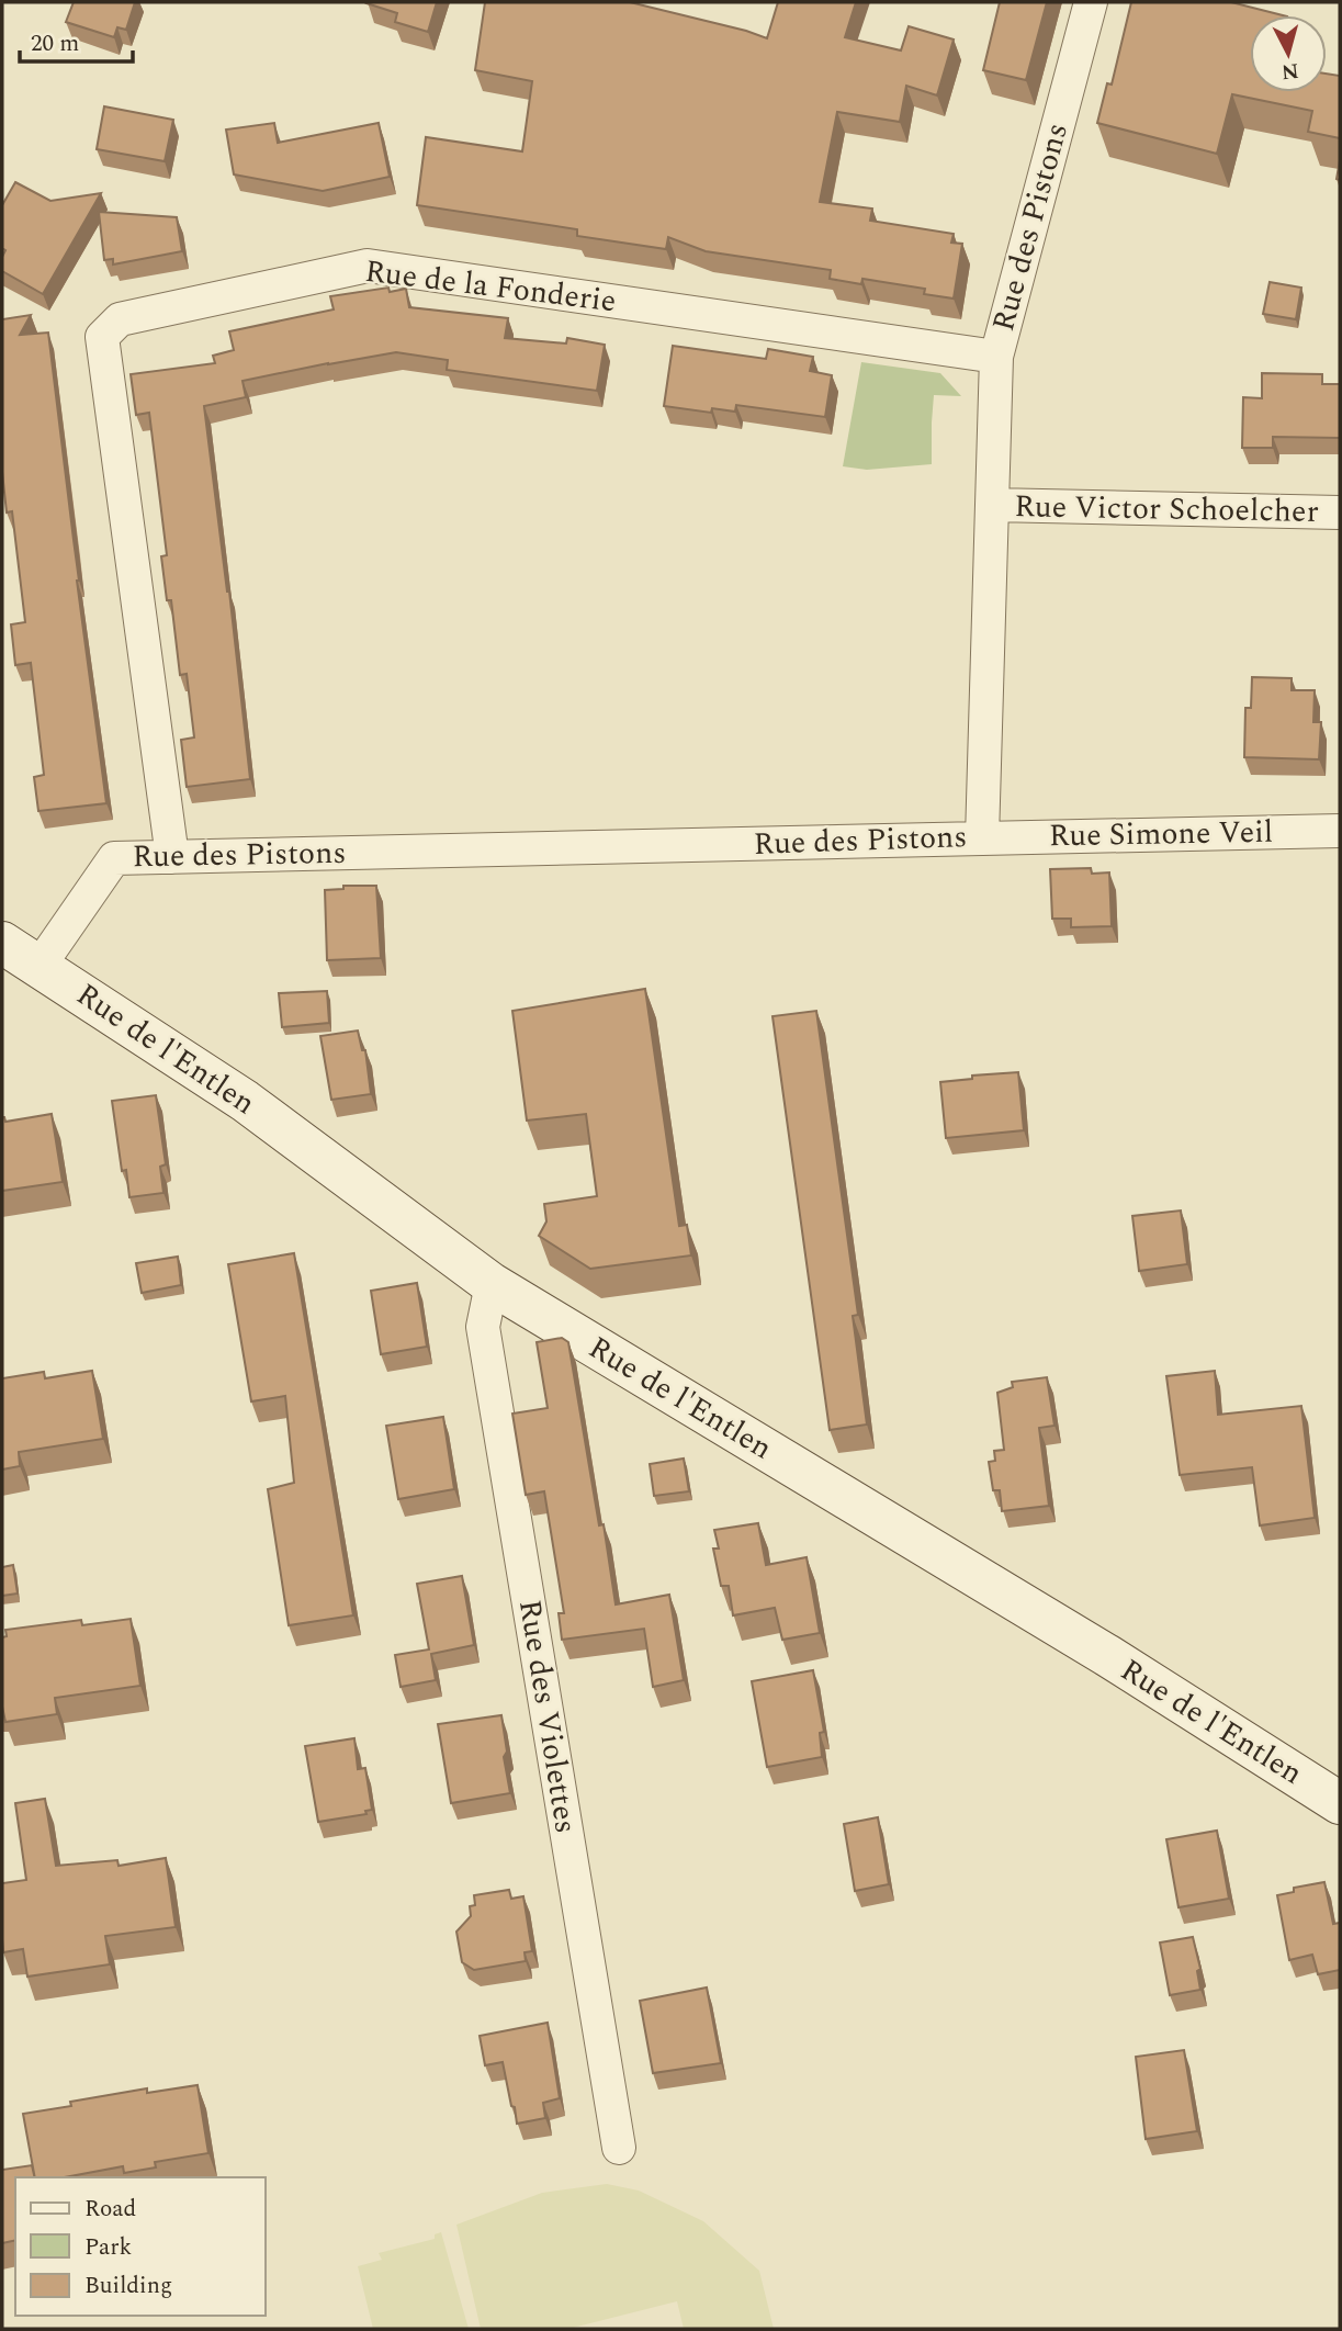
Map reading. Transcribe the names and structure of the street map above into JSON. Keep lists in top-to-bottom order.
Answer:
{
  "streets": {
    "street": [
      "Rue des Pistons",
      "Rue de la Fonderie",
      "Rue Victor Schoelcher",
      "Rue Simone Veil",
      "Rue de l'Entlen",
      "Rue des Violettes"
    ]
  },
  "crossings": [
    ["Rue des Pistons", "Rue de la Fonderie"],
    ["Rue des Pistons", "Rue Victor Schoelcher"],
    ["Rue des Pistons", "Rue Simone Veil"],
    ["Rue des Pistons", "Rue de l'Entlen"],
    ["Rue de l'Entlen", "Rue des Violettes"]
  ],
  "legend": ["Road", "Park", "Building"],
  "scale_bar": "20 m",
  "north": "bottom"
}
